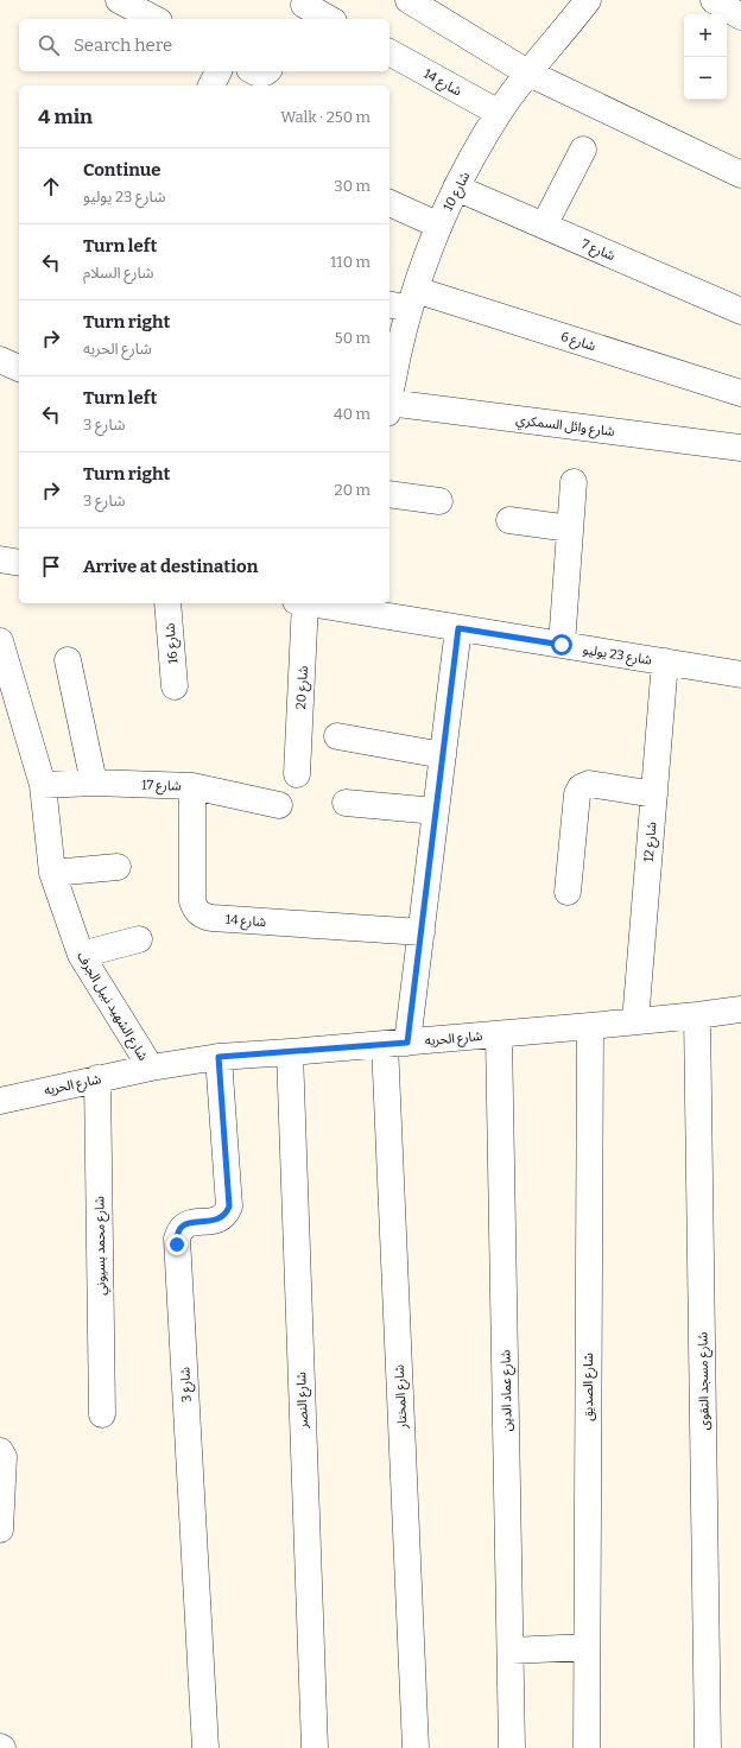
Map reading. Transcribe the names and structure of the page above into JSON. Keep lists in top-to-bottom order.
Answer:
{
  "streets": {
    "street": [
      "شارع 14",
      "شارع 10",
      "شارع 7",
      "شارع 6",
      "شارع وائل السمكري",
      "شارع 16",
      "شارع 23 يوليو",
      "شارع 20",
      "شارع 17",
      "شارع 12",
      "شارع الشهيد نبيل الجرف",
      "شارع الحريه",
      "شارع محمد بسيوني",
      "شارع مسجد التقوى",
      "شارع 3",
      "شارع الصديق",
      "شارع عماد الدين",
      "شارع المختار",
      "شارع النصر"
    ]
  },
  "crossings": [
    ["شارع 14", "شارع 10"],
    ["شارع 14", "شارع 17"],
    ["شارع 14", "شارع المختار"],
    ["شارع 10", "شارع 7"],
    ["شارع 10", "شارع 6"],
    ["شارع 23 يوليو", "شارع 12"],
    ["شارع 23 يوليو", "شارع المختار"],
    ["شارع 17", "شارع الشهيد نبيل الجرف"],
    ["شارع 12", "شارع الحريه"],
    ["شارع الشهيد نبيل الجرف", "شارع الحريه"],
    ["شارع الحريه", "شارع محمد بسيوني"],
    ["شارع الحريه", "شارع مسجد التقوى"],
    ["شارع الحريه", "شارع 3"],
    ["شارع الحريه", "شارع الصديق"],
    ["شارع الحريه", "شارع عماد الدين"],
    ["شارع الحريه", "شارع المختار"],
    ["شارع الحريه", "شارع النصر"]
  ],
  "page": {
    "map_buttons": ["+", "−"],
    "search": "Search here",
    "heading": ["4 min", "Walk · 250 m"],
    "list": [
      ["Continue", "شارع 23 يوليو", "30 m"],
      ["Turn left", "شارع السلام", "110 m"],
      ["Turn right", "شارع الحريه", "50 m"],
      ["Turn left", "شارع 3", "40 m"],
      ["Turn right", "شارع 3", "20 m"],
      "Arrive at destination"
    ]
  }
}
